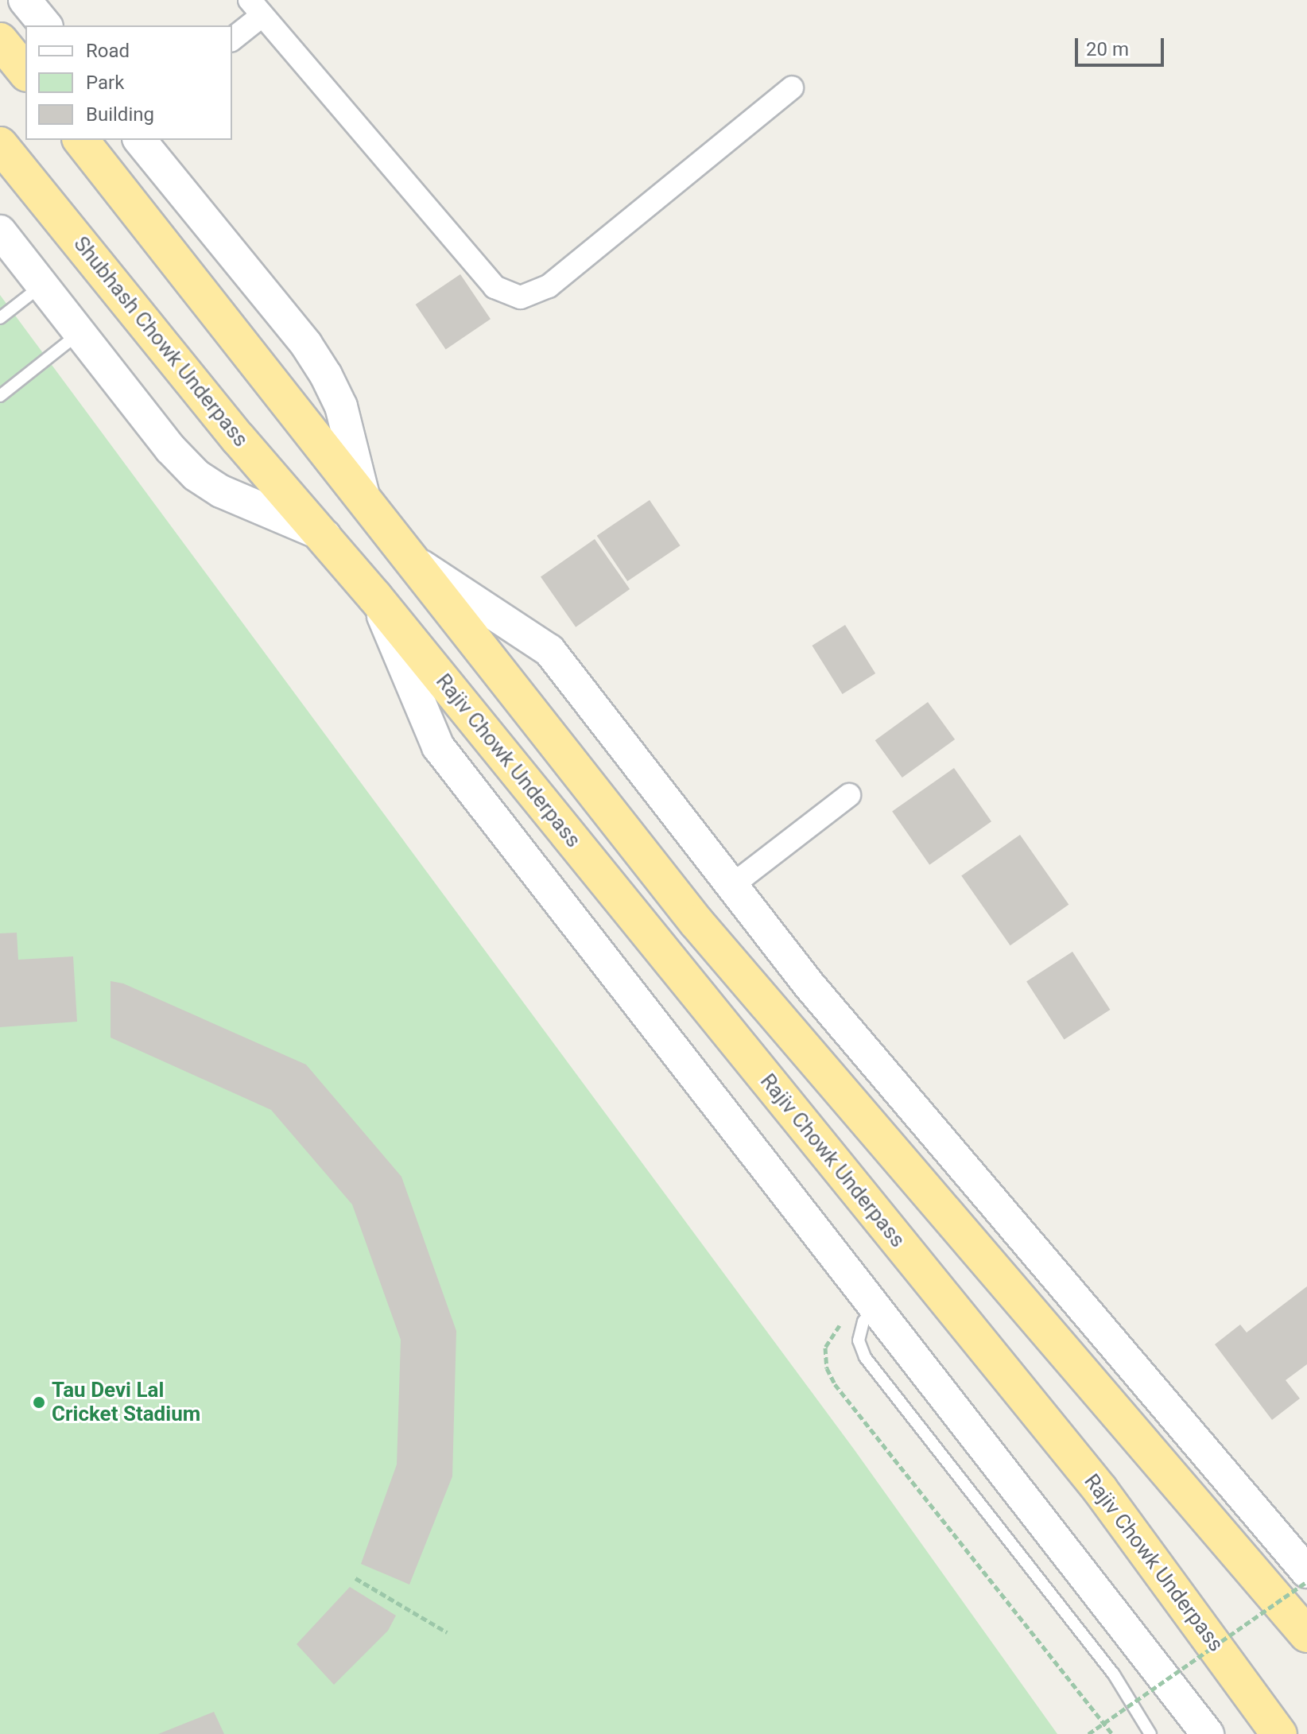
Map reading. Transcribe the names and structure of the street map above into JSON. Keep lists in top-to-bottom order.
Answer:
{
  "streets": {
    "highway": ["Shubhash Chowk Underpass", "Rajiv Chowk Underpass"]
  },
  "crossings": [
    ["Shubhash Chowk Underpass", "Rajiv Chowk Underpass"]
  ],
  "places": ["Tau Devi Lal Cricket Stadium"],
  "legend": ["Road", "Park", "Building"],
  "scale_bar": "20 m"
}
